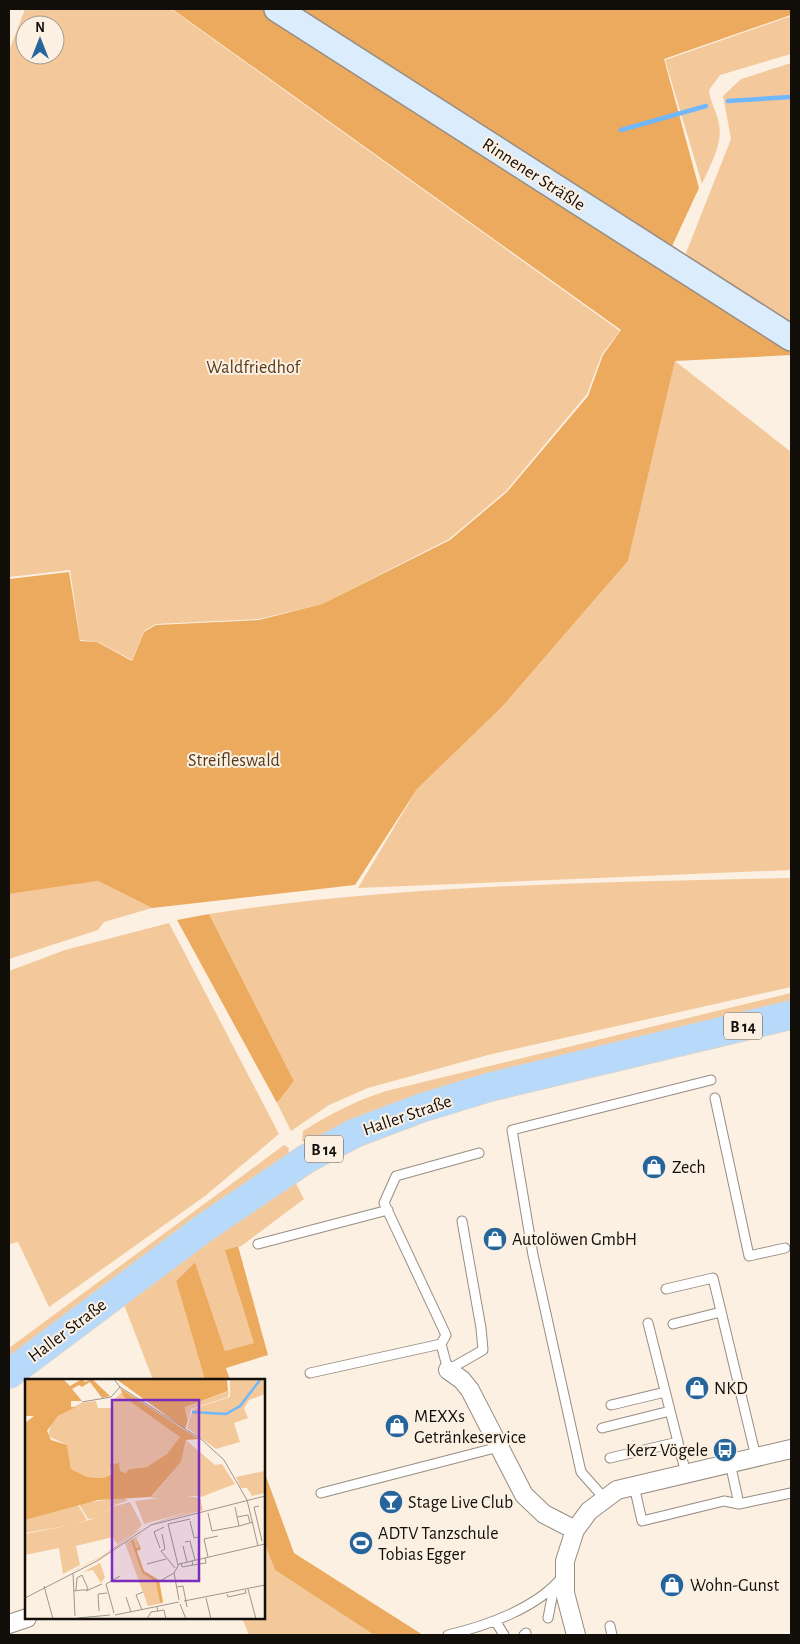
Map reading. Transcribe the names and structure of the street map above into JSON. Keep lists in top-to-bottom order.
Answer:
{
  "streets": {
    "main road": ["B 14", "Haller Straße"],
    "street": ["Rinnener Sträßle"]
  },
  "parks": ["Waldfriedhof", "Streifleswald"],
  "places": {
    "shop": [
      "Zech",
      "Autolöwen GmbH",
      "NKD",
      "MEXXs Getränkeservice",
      "Wohn-Gunst"
    ],
    "bus stop": ["Kerz Vögele"],
    "bar": ["Stage Live Club"],
    "sports": ["ADTV Tanzschule Tobias Egger"]
  },
  "north": "top"
}
